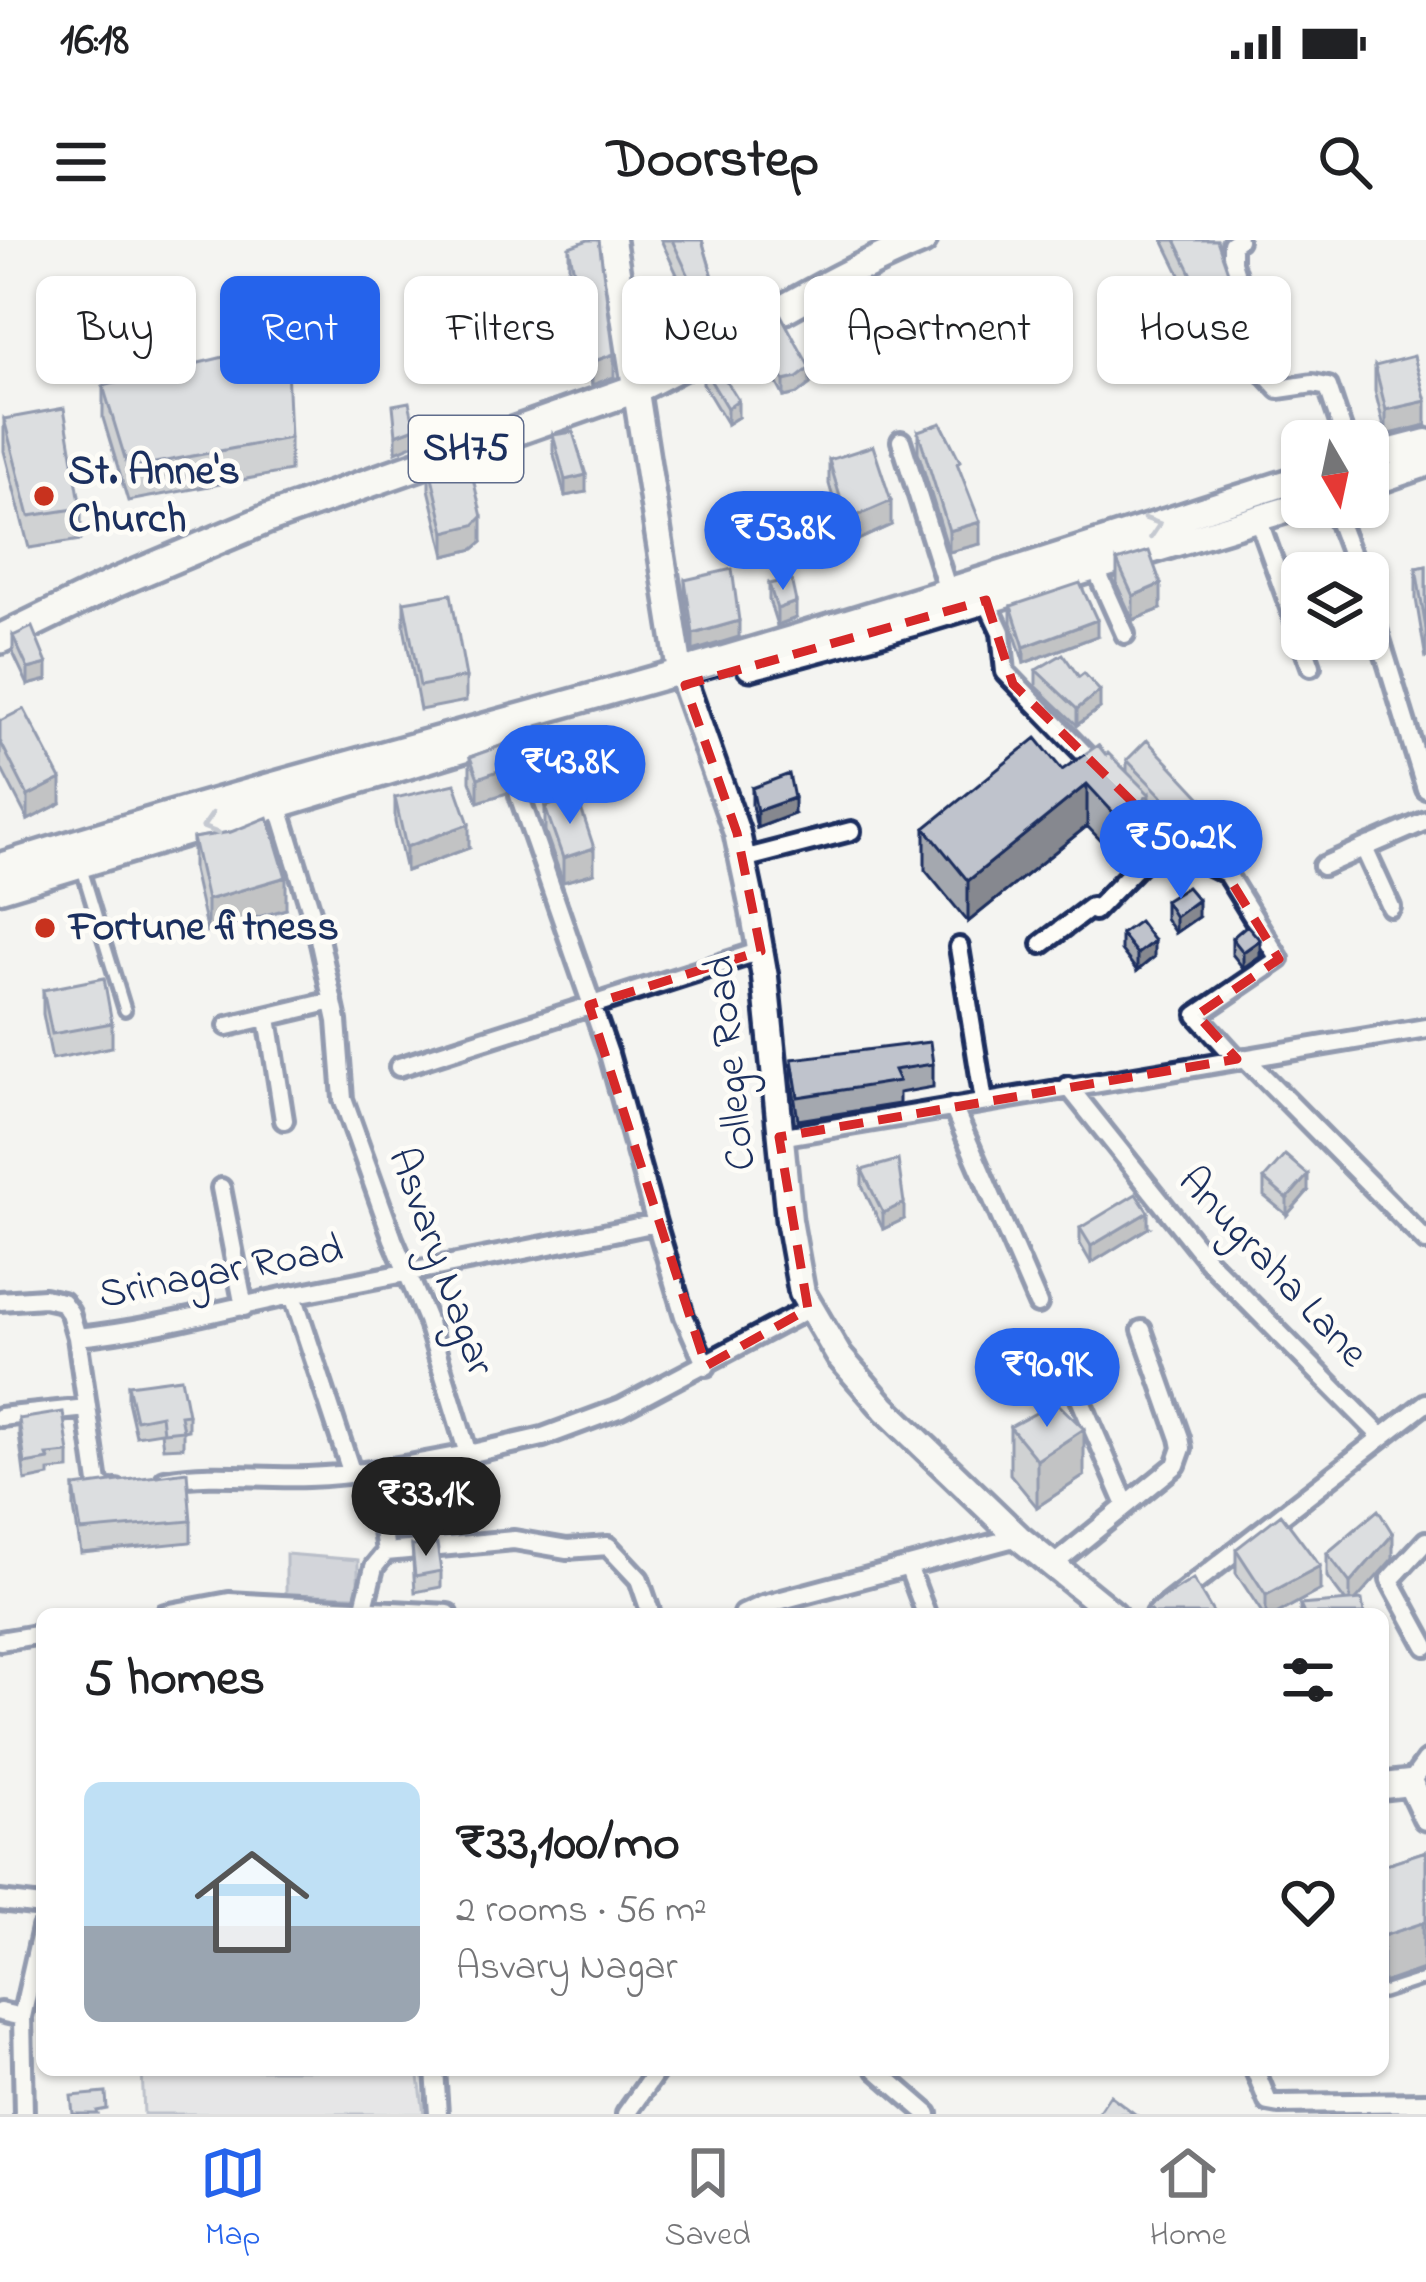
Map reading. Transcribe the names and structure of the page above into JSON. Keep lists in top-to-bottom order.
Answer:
{
  "streets": {
    "main road": ["SH75", "College Road"],
    "street": ["Asvary Nagar", "Anugraha Lane", "Srinagar Road"]
  },
  "crossings": [
    ["SH75", "College Road"],
    ["Asvary Nagar", "Srinagar Road"]
  ],
  "places": ["St. Anne's Church", "Fortune fitness"],
  "north": "bottom",
  "page": {
    "status": "16:18",
    "header": "Doorstep",
    "chip": [
      "Buy",
      "Rent",
      "Filters",
      "New",
      "Apartment",
      "House"
    ],
    "price": [
      "₹53.8K",
      "₹43.8K",
      "₹50.2K",
      "₹90.9K",
      "₹33.1K"
    ],
    "heading": "5 homes",
    "list": [
      {
        "name": "₹33,100/mo",
        "note": "2 rooms · 56 m² · Asvary Nagar"
      }
    ],
    "tabs": ["Map", "Saved", "Home"]
  }
}
